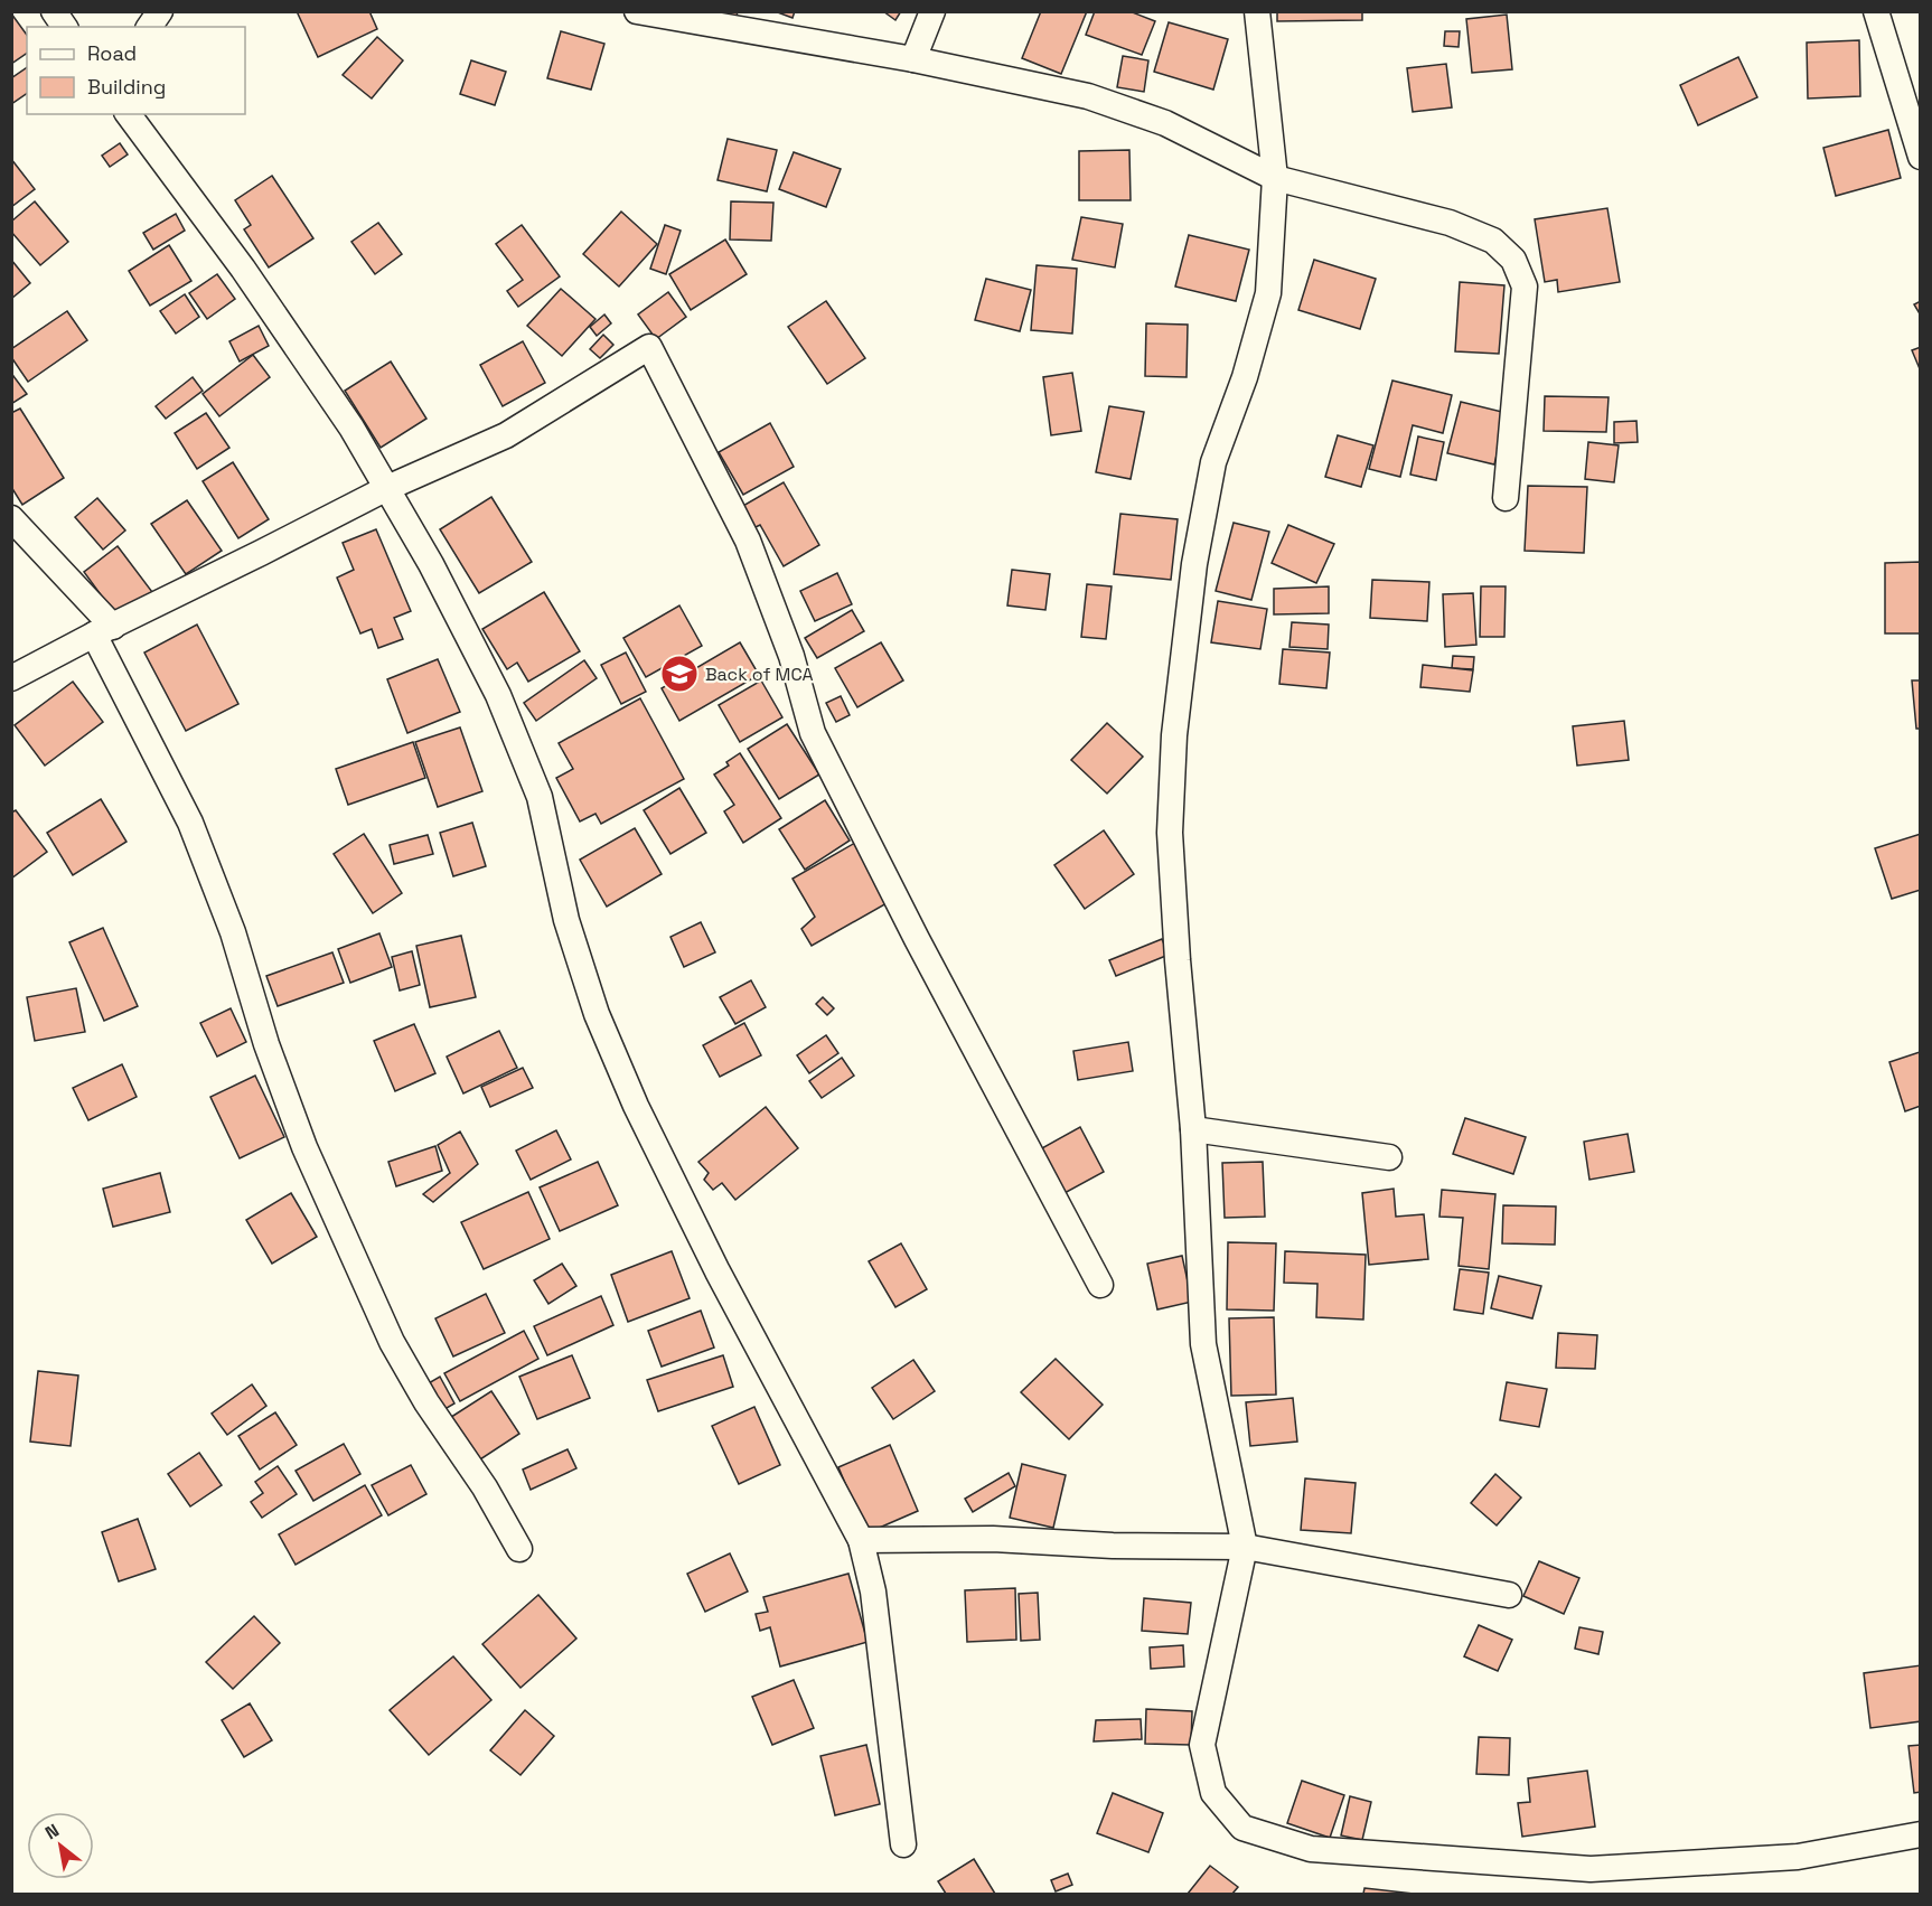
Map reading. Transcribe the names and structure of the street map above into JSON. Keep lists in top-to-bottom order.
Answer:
{
  "places": {
    "school or university": ["Back of MCA"]
  },
  "legend": ["Road", "Building"],
  "north": "top left"
}
